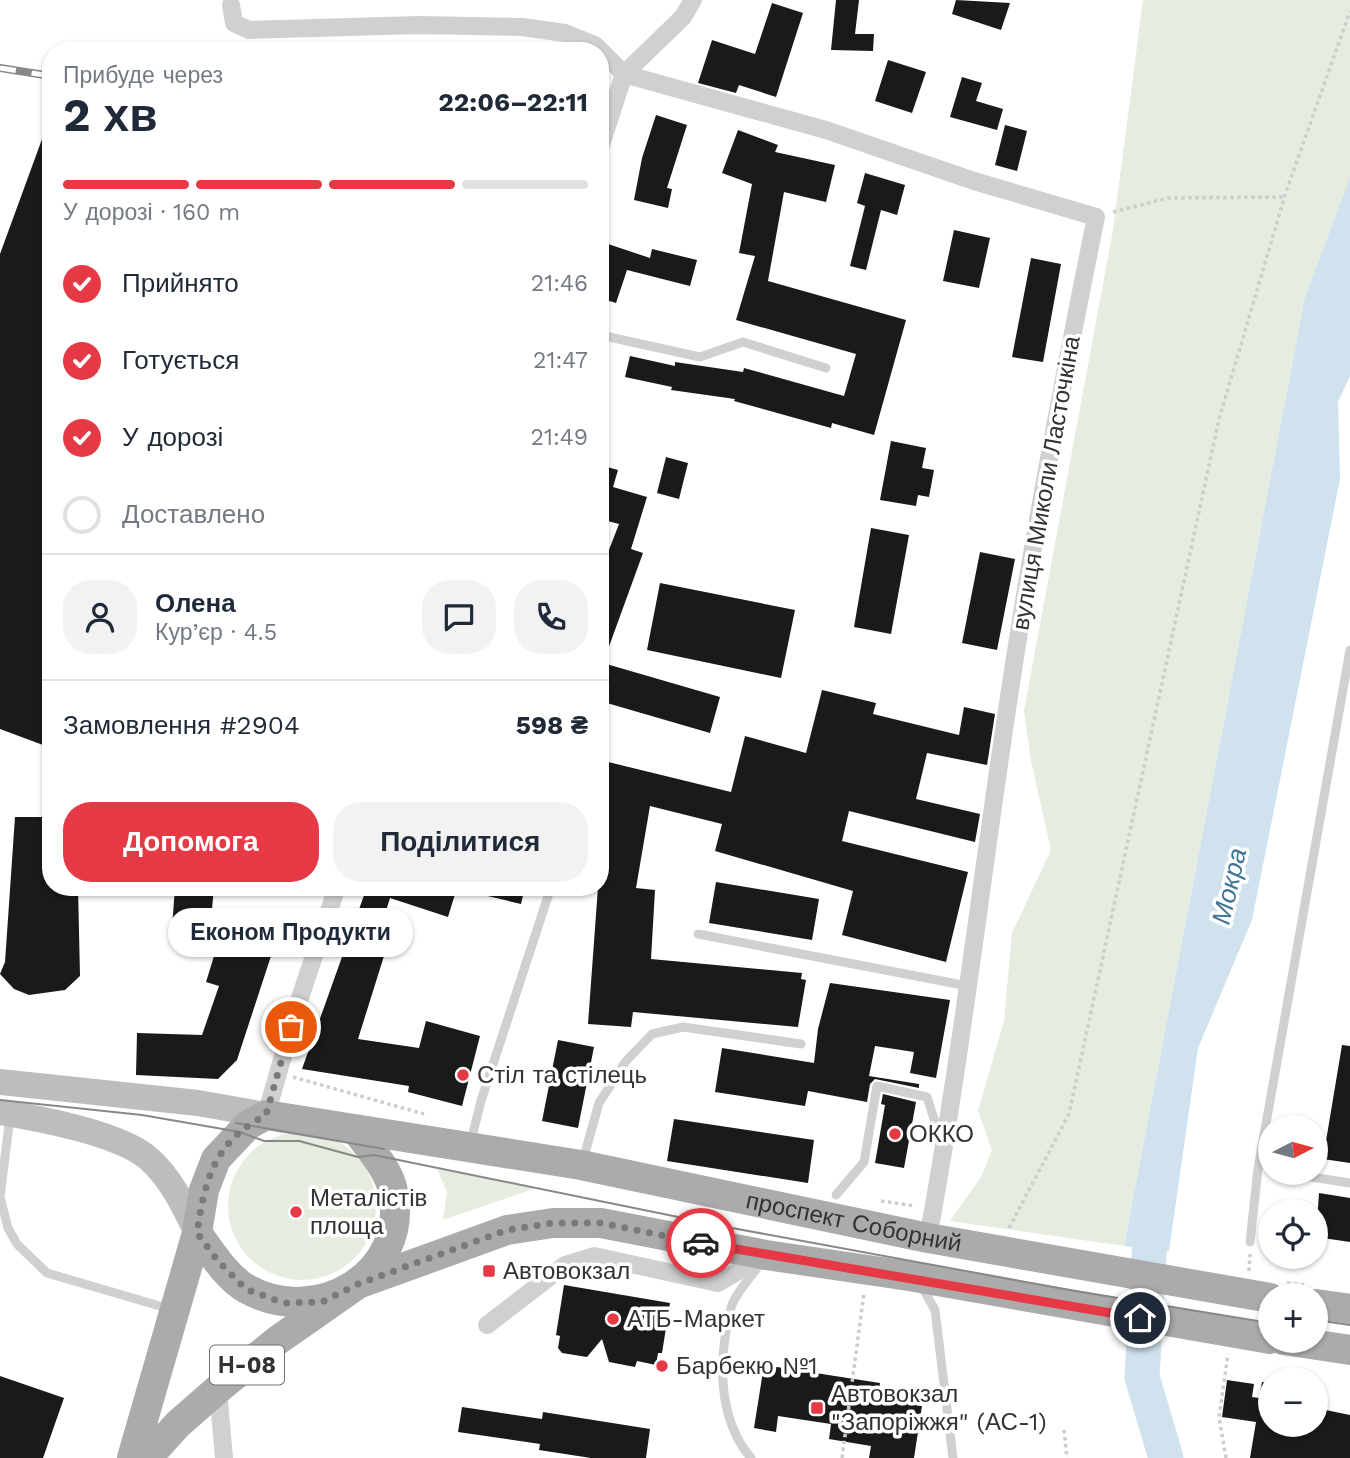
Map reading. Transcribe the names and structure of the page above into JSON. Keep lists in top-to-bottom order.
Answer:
{
  "streets": {
    "main road": ["проспект Соборний", "Н-08"],
    "street": ["вулиця Миколи Ласточкіна"]
  },
  "crossings": [
    ["вулиця Миколи Ласточкіна", "проспект Соборний"],
    ["проспект Соборний", "Н-08"]
  ],
  "water": ["Мокра"],
  "places": {
    "other": [
      "Економ Продукти",
      "Стіл та стілець",
      "ОККО",
      "Металістів площа",
      "АТБ-Маркет",
      "Барбекю №1"
    ],
    "transit": ["Автовокзал", "Автовокзал \"Запоріжжя\" (АС-1)"]
  },
  "north": "right",
  "page": {
    "heading": ["2 хв", "Прибуде через", "22:06–22:11"],
    "panel": [
      "Олена",
      "Кур’єр · 4.5",
      "Замовлення #2904",
      "598 ₴"
    ],
    "bar": "У дорозі · 160 m",
    "list": [
      ["Прийнято", "21:46"],
      ["Готується", "21:47"],
      ["У дорозі", "21:49"],
      "Доставлено"
    ],
    "buttons": ["Допомога", "Поділитися"],
    "bubble": "Економ Продукти",
    "map_buttons": ["+", "−"]
  }
}
